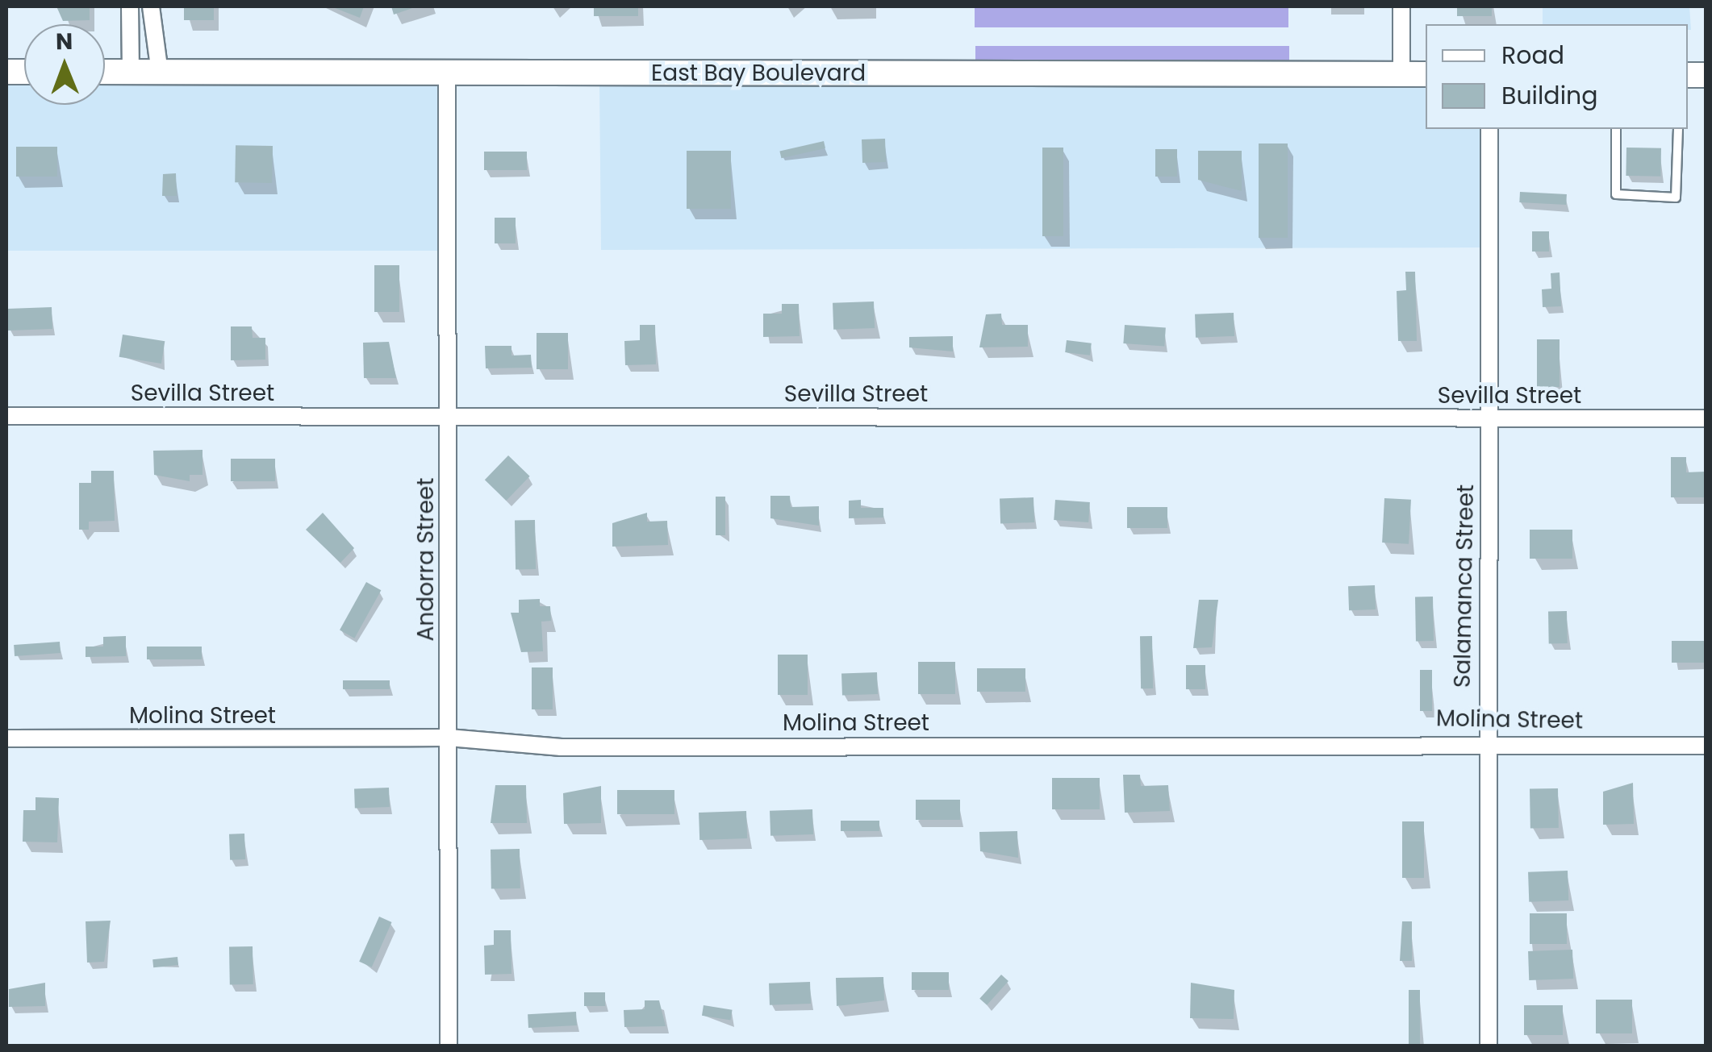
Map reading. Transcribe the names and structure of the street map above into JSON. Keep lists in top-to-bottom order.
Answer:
{
  "streets": {
    "main road": ["East Bay Boulevard"],
    "street": [
      "Sevilla Street",
      "Andorra Street",
      "Salamanca Street",
      "Molina Street"
    ]
  },
  "crossings": [
    ["East Bay Boulevard", "Andorra Street"],
    ["Sevilla Street", "Andorra Street"],
    ["Sevilla Street", "Salamanca Street"],
    ["Andorra Street", "Molina Street"],
    ["Salamanca Street", "Molina Street"]
  ],
  "legend": ["Road", "Building"],
  "north": "top"
}
